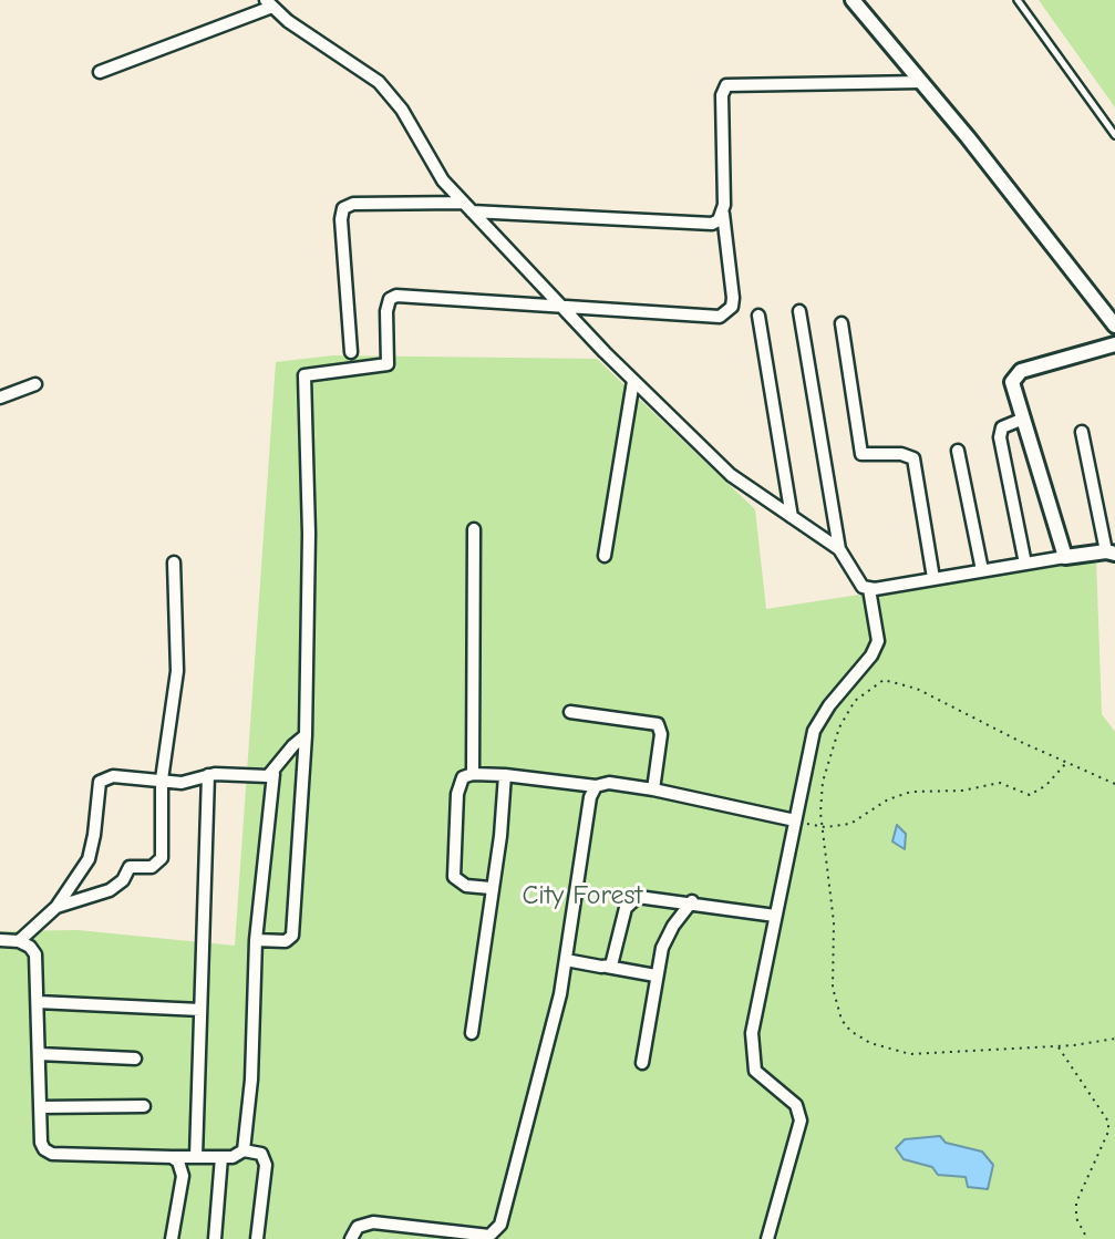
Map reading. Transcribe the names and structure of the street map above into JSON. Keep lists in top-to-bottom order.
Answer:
{
  "parks": ["City Forest"]
}
